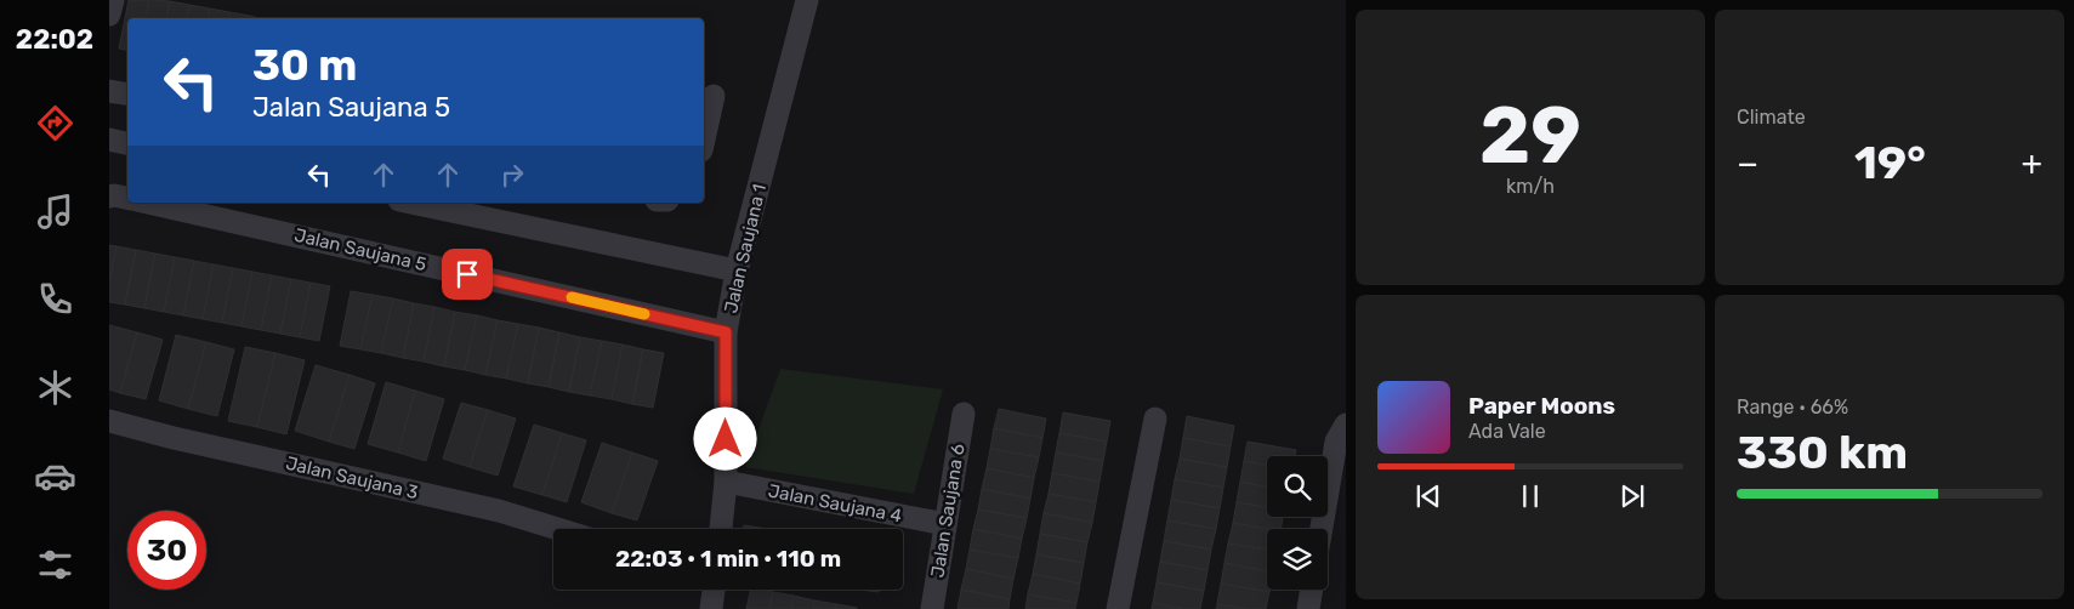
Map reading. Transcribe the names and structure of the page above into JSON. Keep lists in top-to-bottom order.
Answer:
{
  "streets": {
    "street": [
      "Jalan Saujana 1",
      "Jalan Saujana 5",
      "Jalan Saujana 3",
      "Jalan Saujana 4",
      "Jalan Saujana 6"
    ]
  },
  "crossings": [
    ["Jalan Saujana 1", "Jalan Saujana 5"],
    ["Jalan Saujana 1", "Jalan Saujana 4"],
    ["Jalan Saujana 4", "Jalan Saujana 6"]
  ],
  "page": {
    "tabs": "22:02",
    "tile": [
      ["29", "km/h"],
      "Climate",
      ["Range · 66%", "330 km"]
    ],
    "turn": ["30 m", "Jalan Saujana 5"],
    "heat": ["−", "19°", "+"],
    "song": ["Paper Moons", "Ada Vale"],
    "limit": "30",
    "trip": "22:03 · 1 min · 110 m"
  }
}
